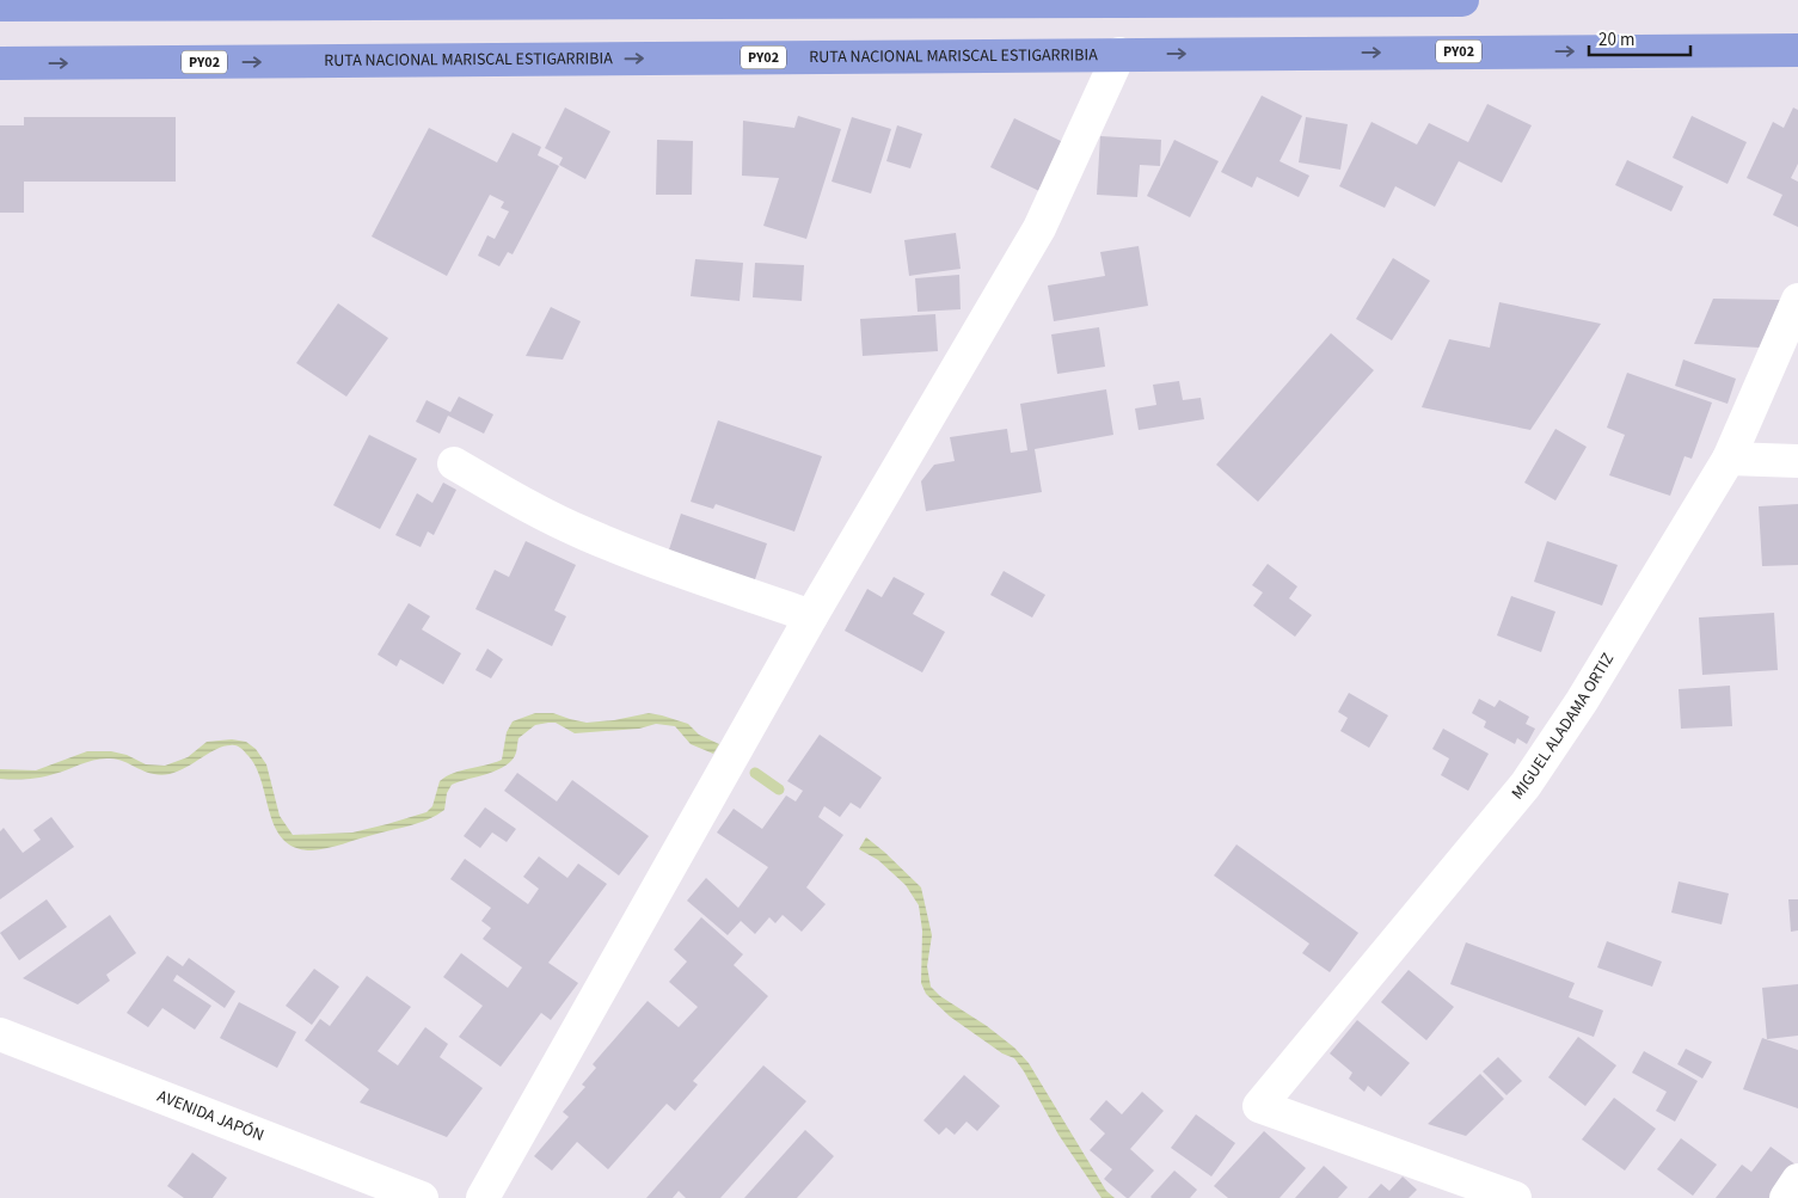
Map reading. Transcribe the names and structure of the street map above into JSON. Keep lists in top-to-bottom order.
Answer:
{
  "streets": {
    "highway": ["PY02", "RUTA NACIONAL MARISCAL ESTIGARRIBIA"],
    "street": ["MIGUEL ALADAMA ORTIZ", "AVENIDA JAPÓN"]
  },
  "scale_bar": "20 m"
}
